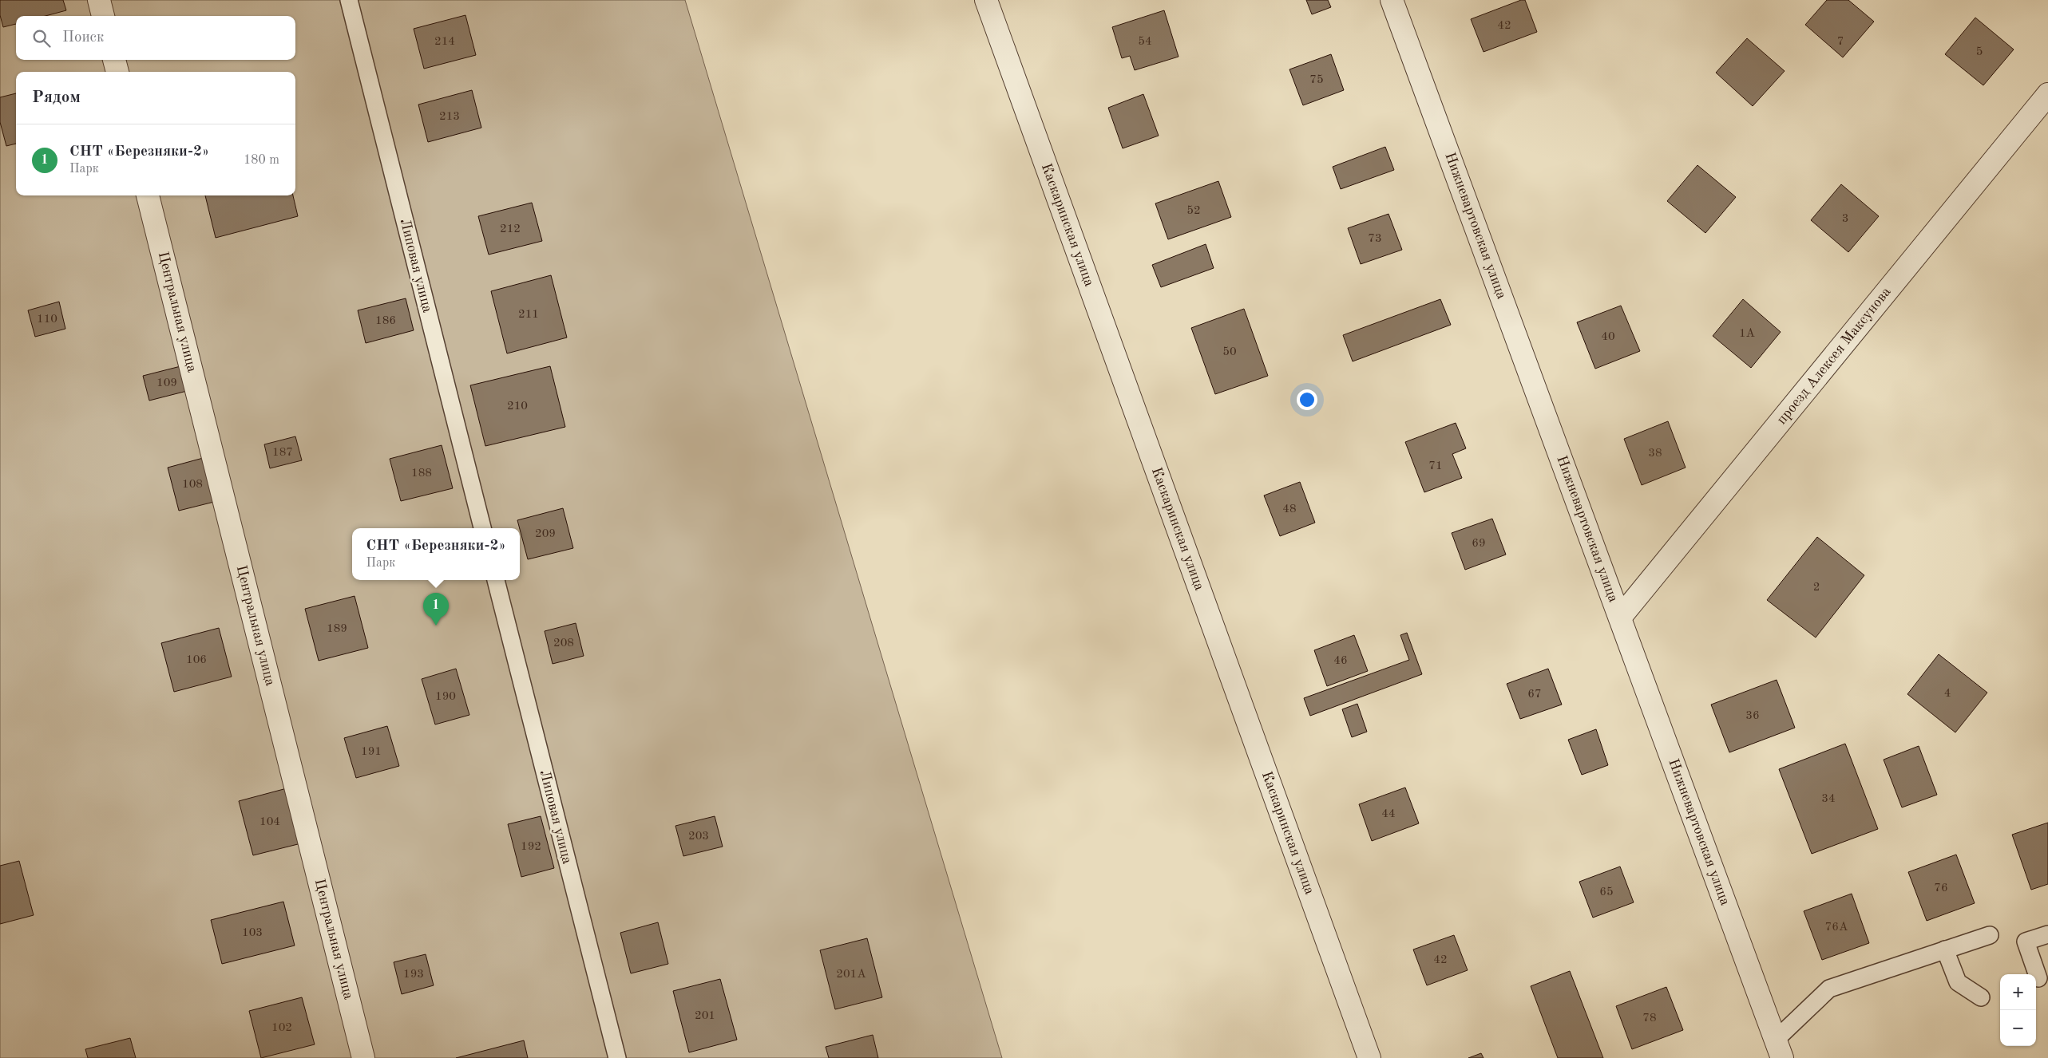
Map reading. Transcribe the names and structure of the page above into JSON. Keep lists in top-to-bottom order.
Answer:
{
  "streets": {
    "street": [
      "Каскаринская улица",
      "Нижневартовская улица",
      "Центральная улица",
      "проезд Алексея Максунова"
    ],
    "lane": ["Липовая улица"]
  },
  "crossings": [
    ["Нижневартовская улица", "проезд Алексея Максунова"]
  ],
  "house_numbers": [
    "42",
    "214",
    "54",
    "7",
    "5",
    "75",
    "213",
    "52",
    "3",
    "212",
    "73",
    "211",
    "110",
    "186",
    "1А",
    "40",
    "50",
    "109",
    "210",
    "187",
    "38",
    "71",
    "188",
    "108",
    "48",
    "209",
    "69",
    "2",
    "189",
    "208",
    "106",
    "46",
    "4",
    "67",
    "190",
    "36",
    "191",
    "34",
    "44",
    "104",
    "203",
    "192",
    "76",
    "65",
    "76А",
    "103",
    "42",
    "193",
    "201А",
    "201",
    "78",
    "102"
  ],
  "page": {
    "search": "Поиск",
    "heading": "Рядом",
    "list": [
      {
        "mark": "1",
        "name": "СНТ «Березняки-2»",
        "note": "Парк",
        "value": "180 m"
      }
    ],
    "popup": ["СНТ «Березняки-2»", "Парк"],
    "pins": "1",
    "map_buttons": ["+", "−"]
  }
}
